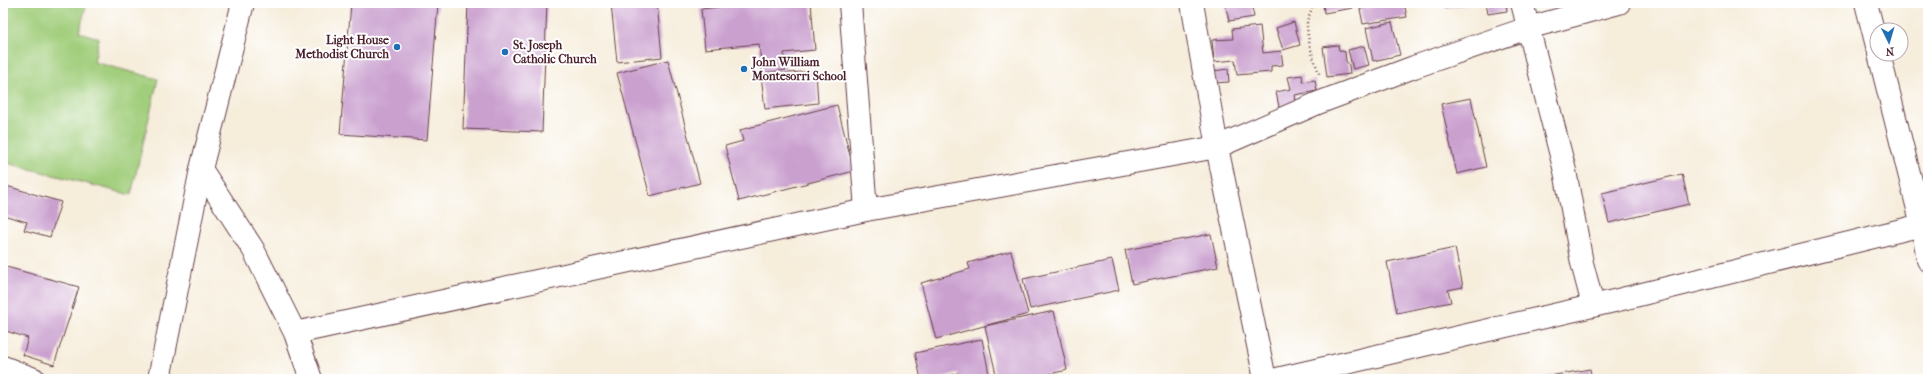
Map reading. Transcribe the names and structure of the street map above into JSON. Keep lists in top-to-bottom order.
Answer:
{
  "places": ["Light House Methodist Church", "St. Joseph Catholic Church", "John William Montesorri School"],
  "north": "bottom"
}
